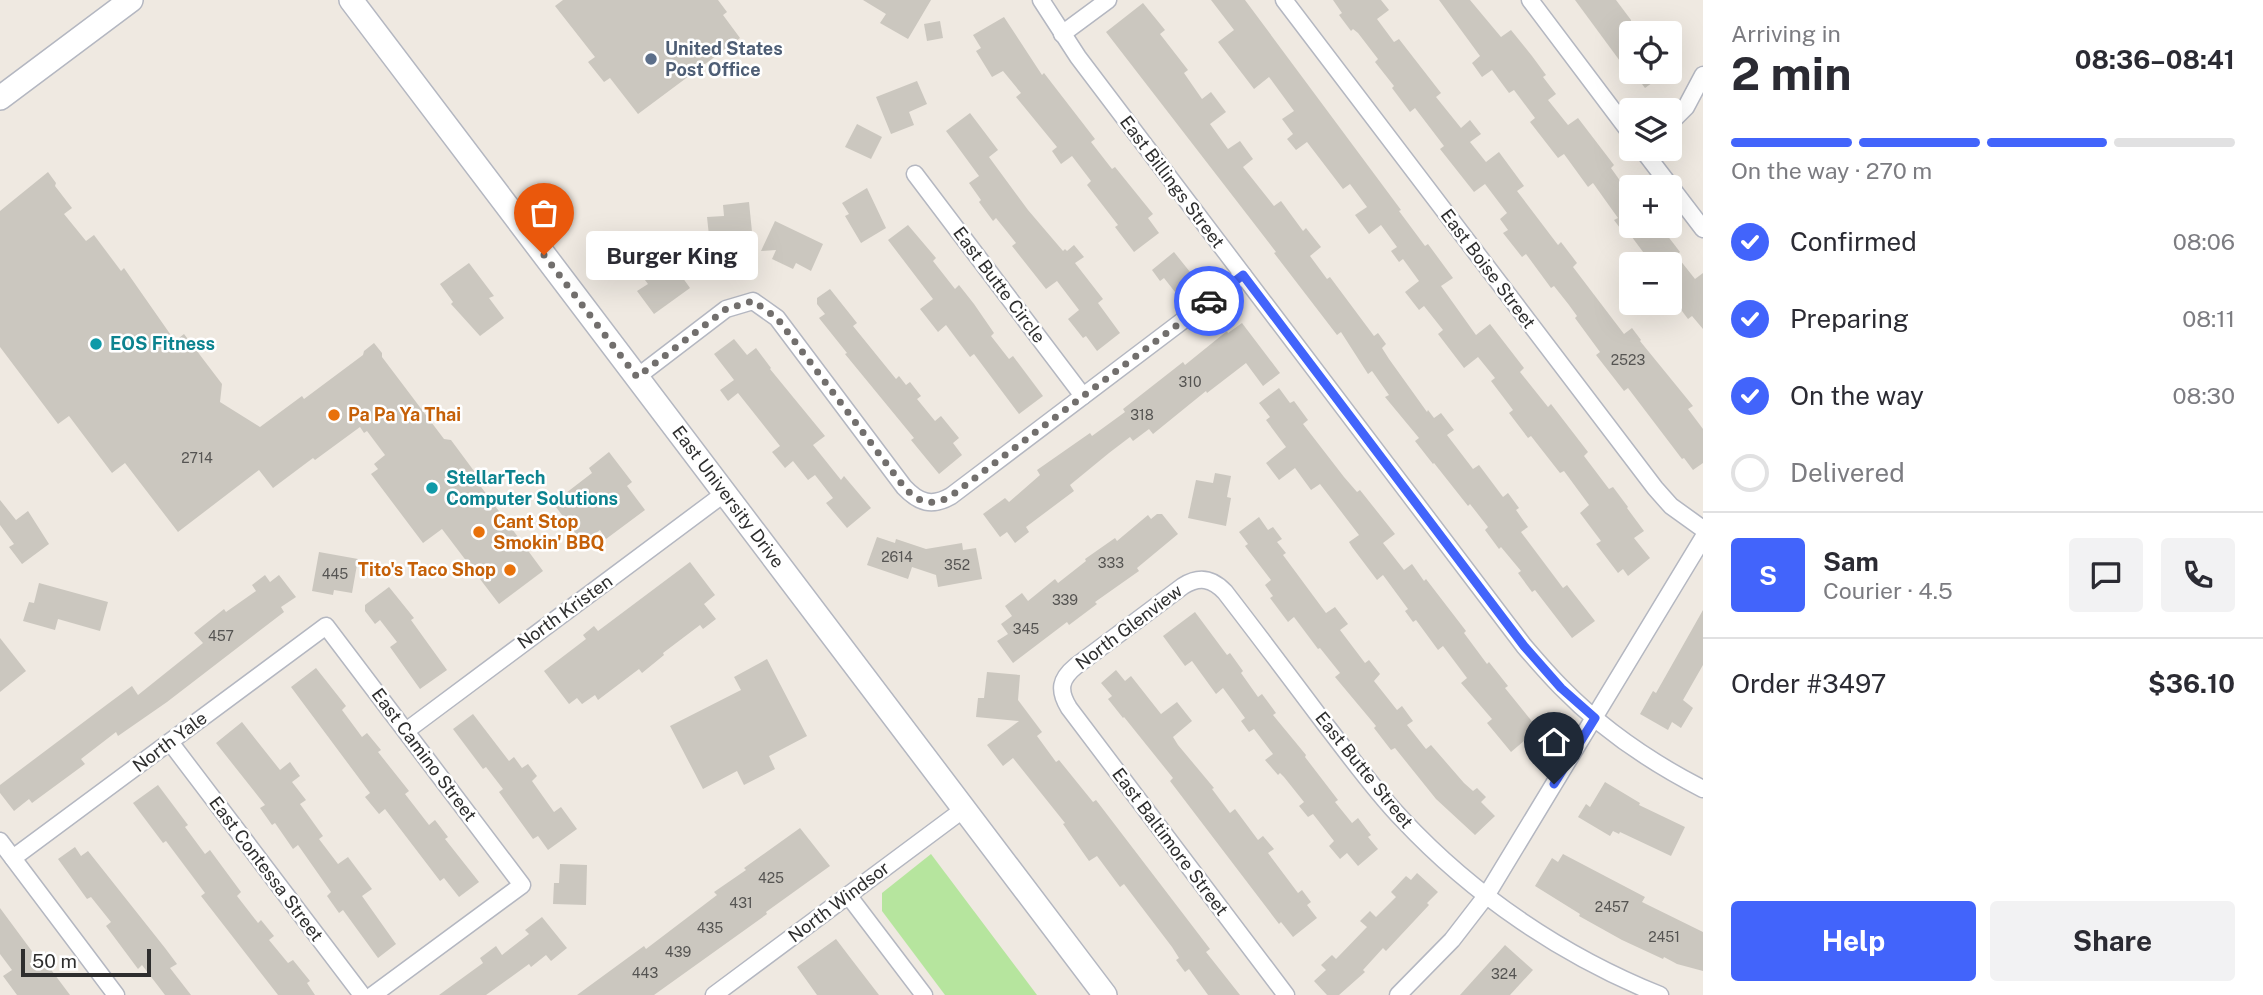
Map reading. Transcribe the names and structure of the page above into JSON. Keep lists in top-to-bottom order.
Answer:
{
  "streets": {
    "main road": ["East University Drive"],
    "street": [
      "East Billings Street",
      "East Boise Street",
      "East Butte Circle",
      "North Kristen",
      "North Glenview",
      "North Yale",
      "East Camino Street",
      "East Butte Street",
      "East Baltimore Street",
      "East Contessa Street",
      "North Windsor"
    ]
  },
  "crossings": [
    ["East University Drive", "North Kristen"],
    ["East University Drive", "North Windsor"],
    ["North Kristen", "East Camino Street"],
    ["North Glenview", "East Butte Street"],
    ["North Glenview", "East Baltimore Street"],
    ["North Yale", "East Camino Street"],
    ["North Yale", "East Contessa Street"]
  ],
  "places": [
    "United States Post Office",
    "Burger King",
    "EOS Fitness",
    "Pa Pa Ya Thai",
    "StellarTech Computer Solutions",
    "Cant Stop Smokin' BBQ",
    "Tito's Taco Shop"
  ],
  "house_numbers": [
    "2523",
    "310",
    "318",
    "2714",
    "2614",
    "333",
    "352",
    "445",
    "339",
    "345",
    "457",
    "425",
    "431",
    "2457",
    "435",
    "2451",
    "439",
    "443",
    "324"
  ],
  "scale_bar": "50 m",
  "page": {
    "heading": ["2 min", "Arriving in", "08:36–08:41"],
    "panel": [
      "Sam",
      "Courier · 4.5",
      "Order #3497",
      "$36.10"
    ],
    "map_buttons": ["+", "−"],
    "bar": "On the way · 270 m",
    "list": [
      ["Confirmed", "08:06"],
      ["Preparing", "08:11"],
      ["On the way", "08:30"],
      "Delivered"
    ],
    "bubble": "Burger King",
    "round": "S",
    "buttons": ["Help", "Share"],
    "scale": "50 m"
  }
}
